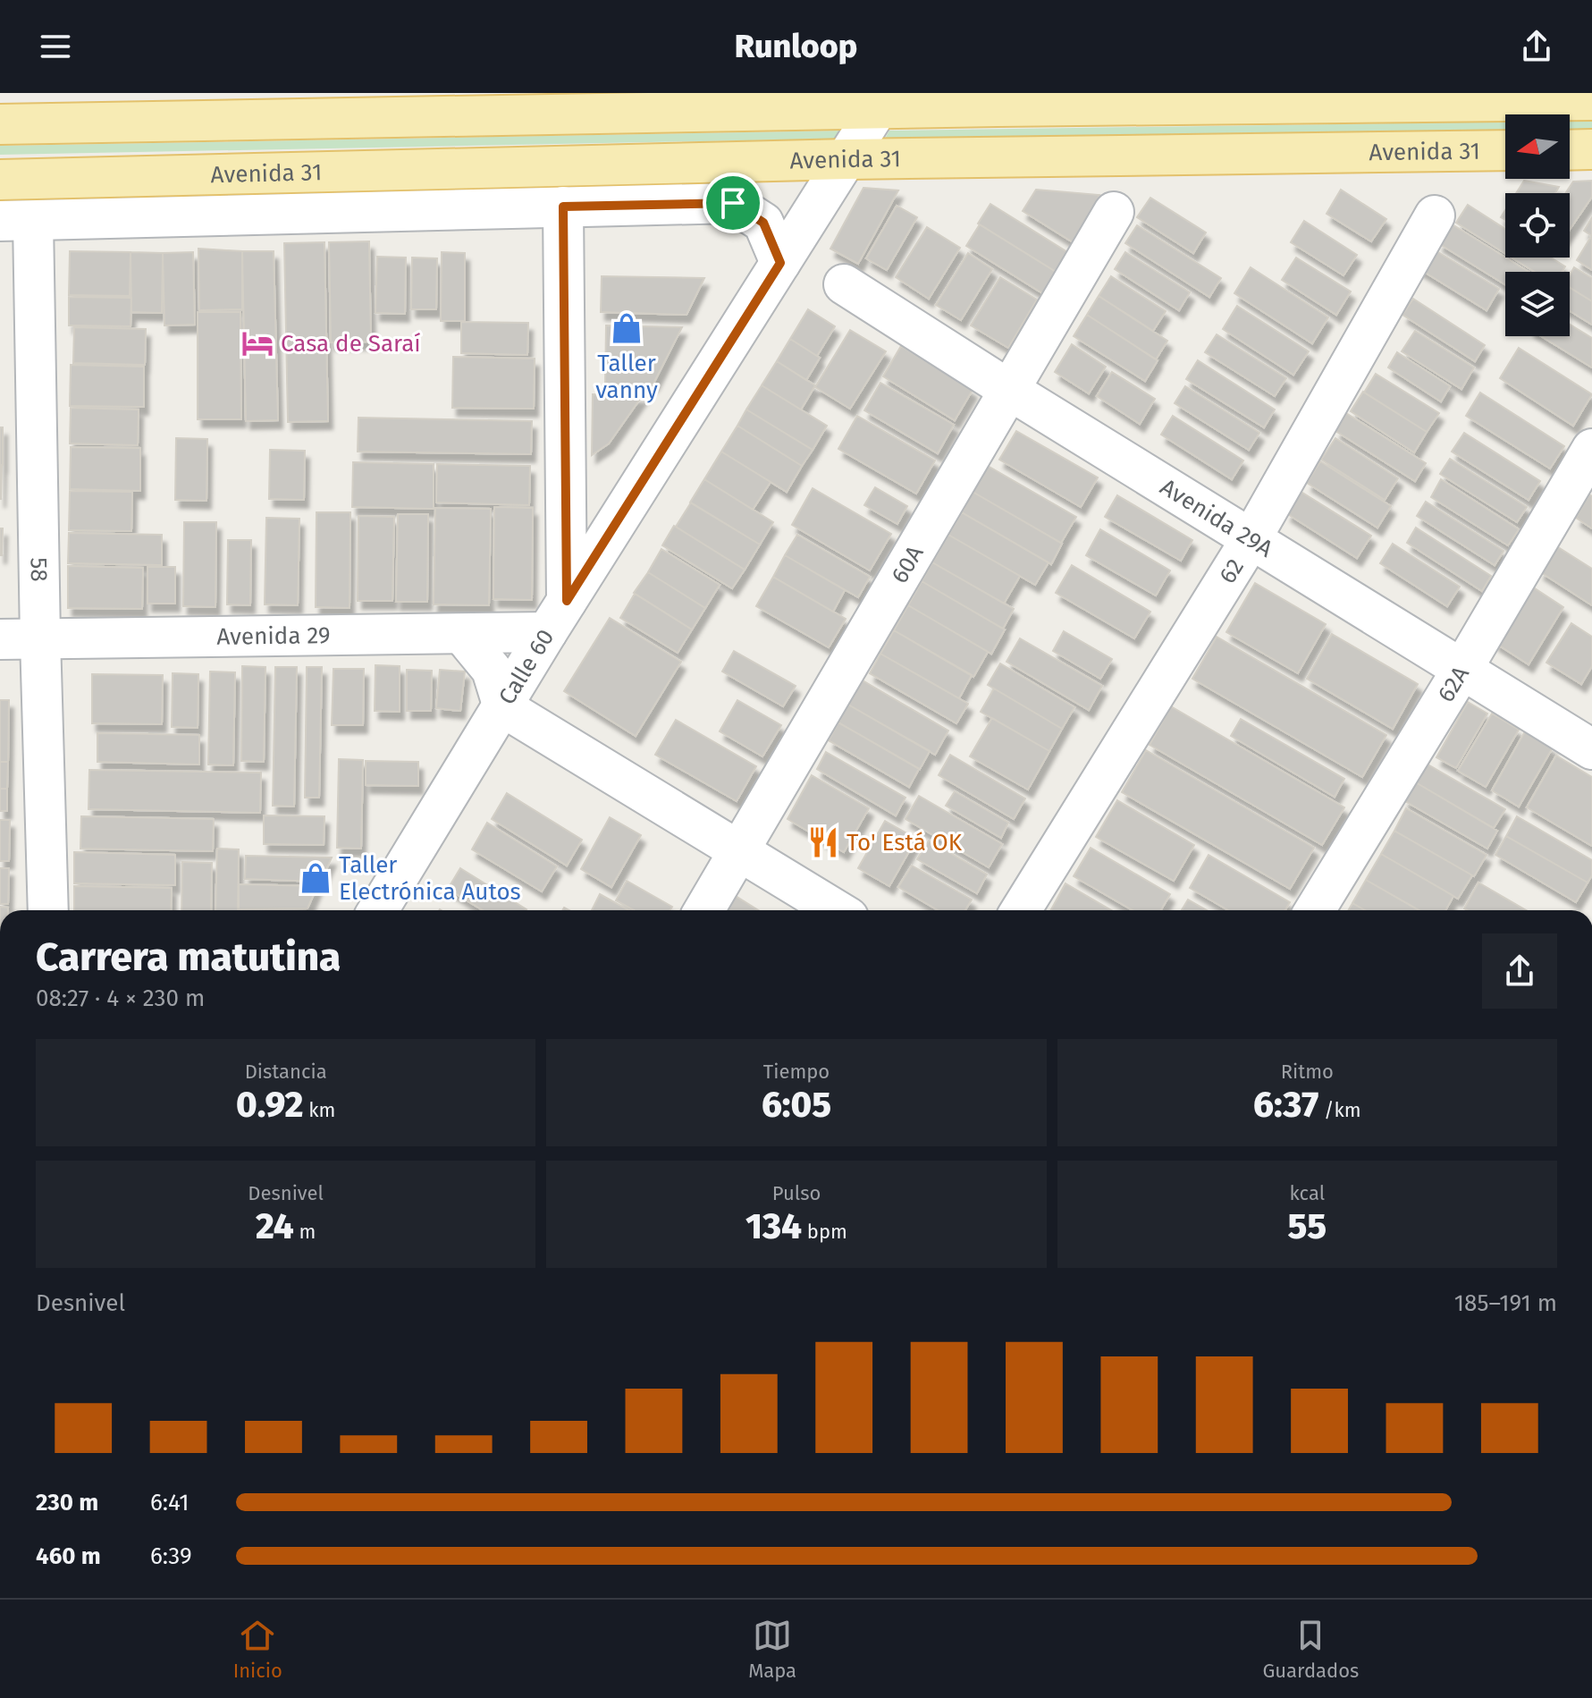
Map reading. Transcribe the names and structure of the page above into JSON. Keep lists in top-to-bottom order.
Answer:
{
  "streets": {
    "main road": ["Avenida 31"],
    "street": [
      "Avenida 29A",
      "60A",
      "58",
      "62",
      "Avenida 29",
      "Calle 60",
      "62A"
    ]
  },
  "crossings": [
    ["Avenida 31", "58"],
    ["Avenida 31", "Calle 60"],
    ["Avenida 29A", "60A"],
    ["Avenida 29A", "62"],
    ["Avenida 29A", "62A"],
    ["58", "Avenida 29"],
    ["Avenida 29", "Calle 60"]
  ],
  "places": {
    "shop": ["Taller vanny", "Taller Electrónica Autos"],
    "hotel": ["Casa de Saraí"],
    "restaurant": ["To' Está OK"]
  },
  "north": "left",
  "page": {
    "header": "Runloop",
    "heading": ["Carrera matutina", "08:27 · 4 × 230 m"],
    "stats": [
      ["Distancia", "0.92 km"],
      ["Tiempo", "6:05"],
      ["Ritmo", "6:37 /km"],
      ["Desnivel", "24 m"],
      ["Pulso", "134 bpm"],
      ["kcal", "55"]
    ],
    "chart": ["Desnivel", "185–191 m"],
    "list": [
      {
        "name": "230 m",
        "note": "6:41"
      },
      {
        "name": "460 m",
        "note": "6:39"
      }
    ],
    "tabs": ["Inicio", "Mapa", "Guardados"]
  }
}
